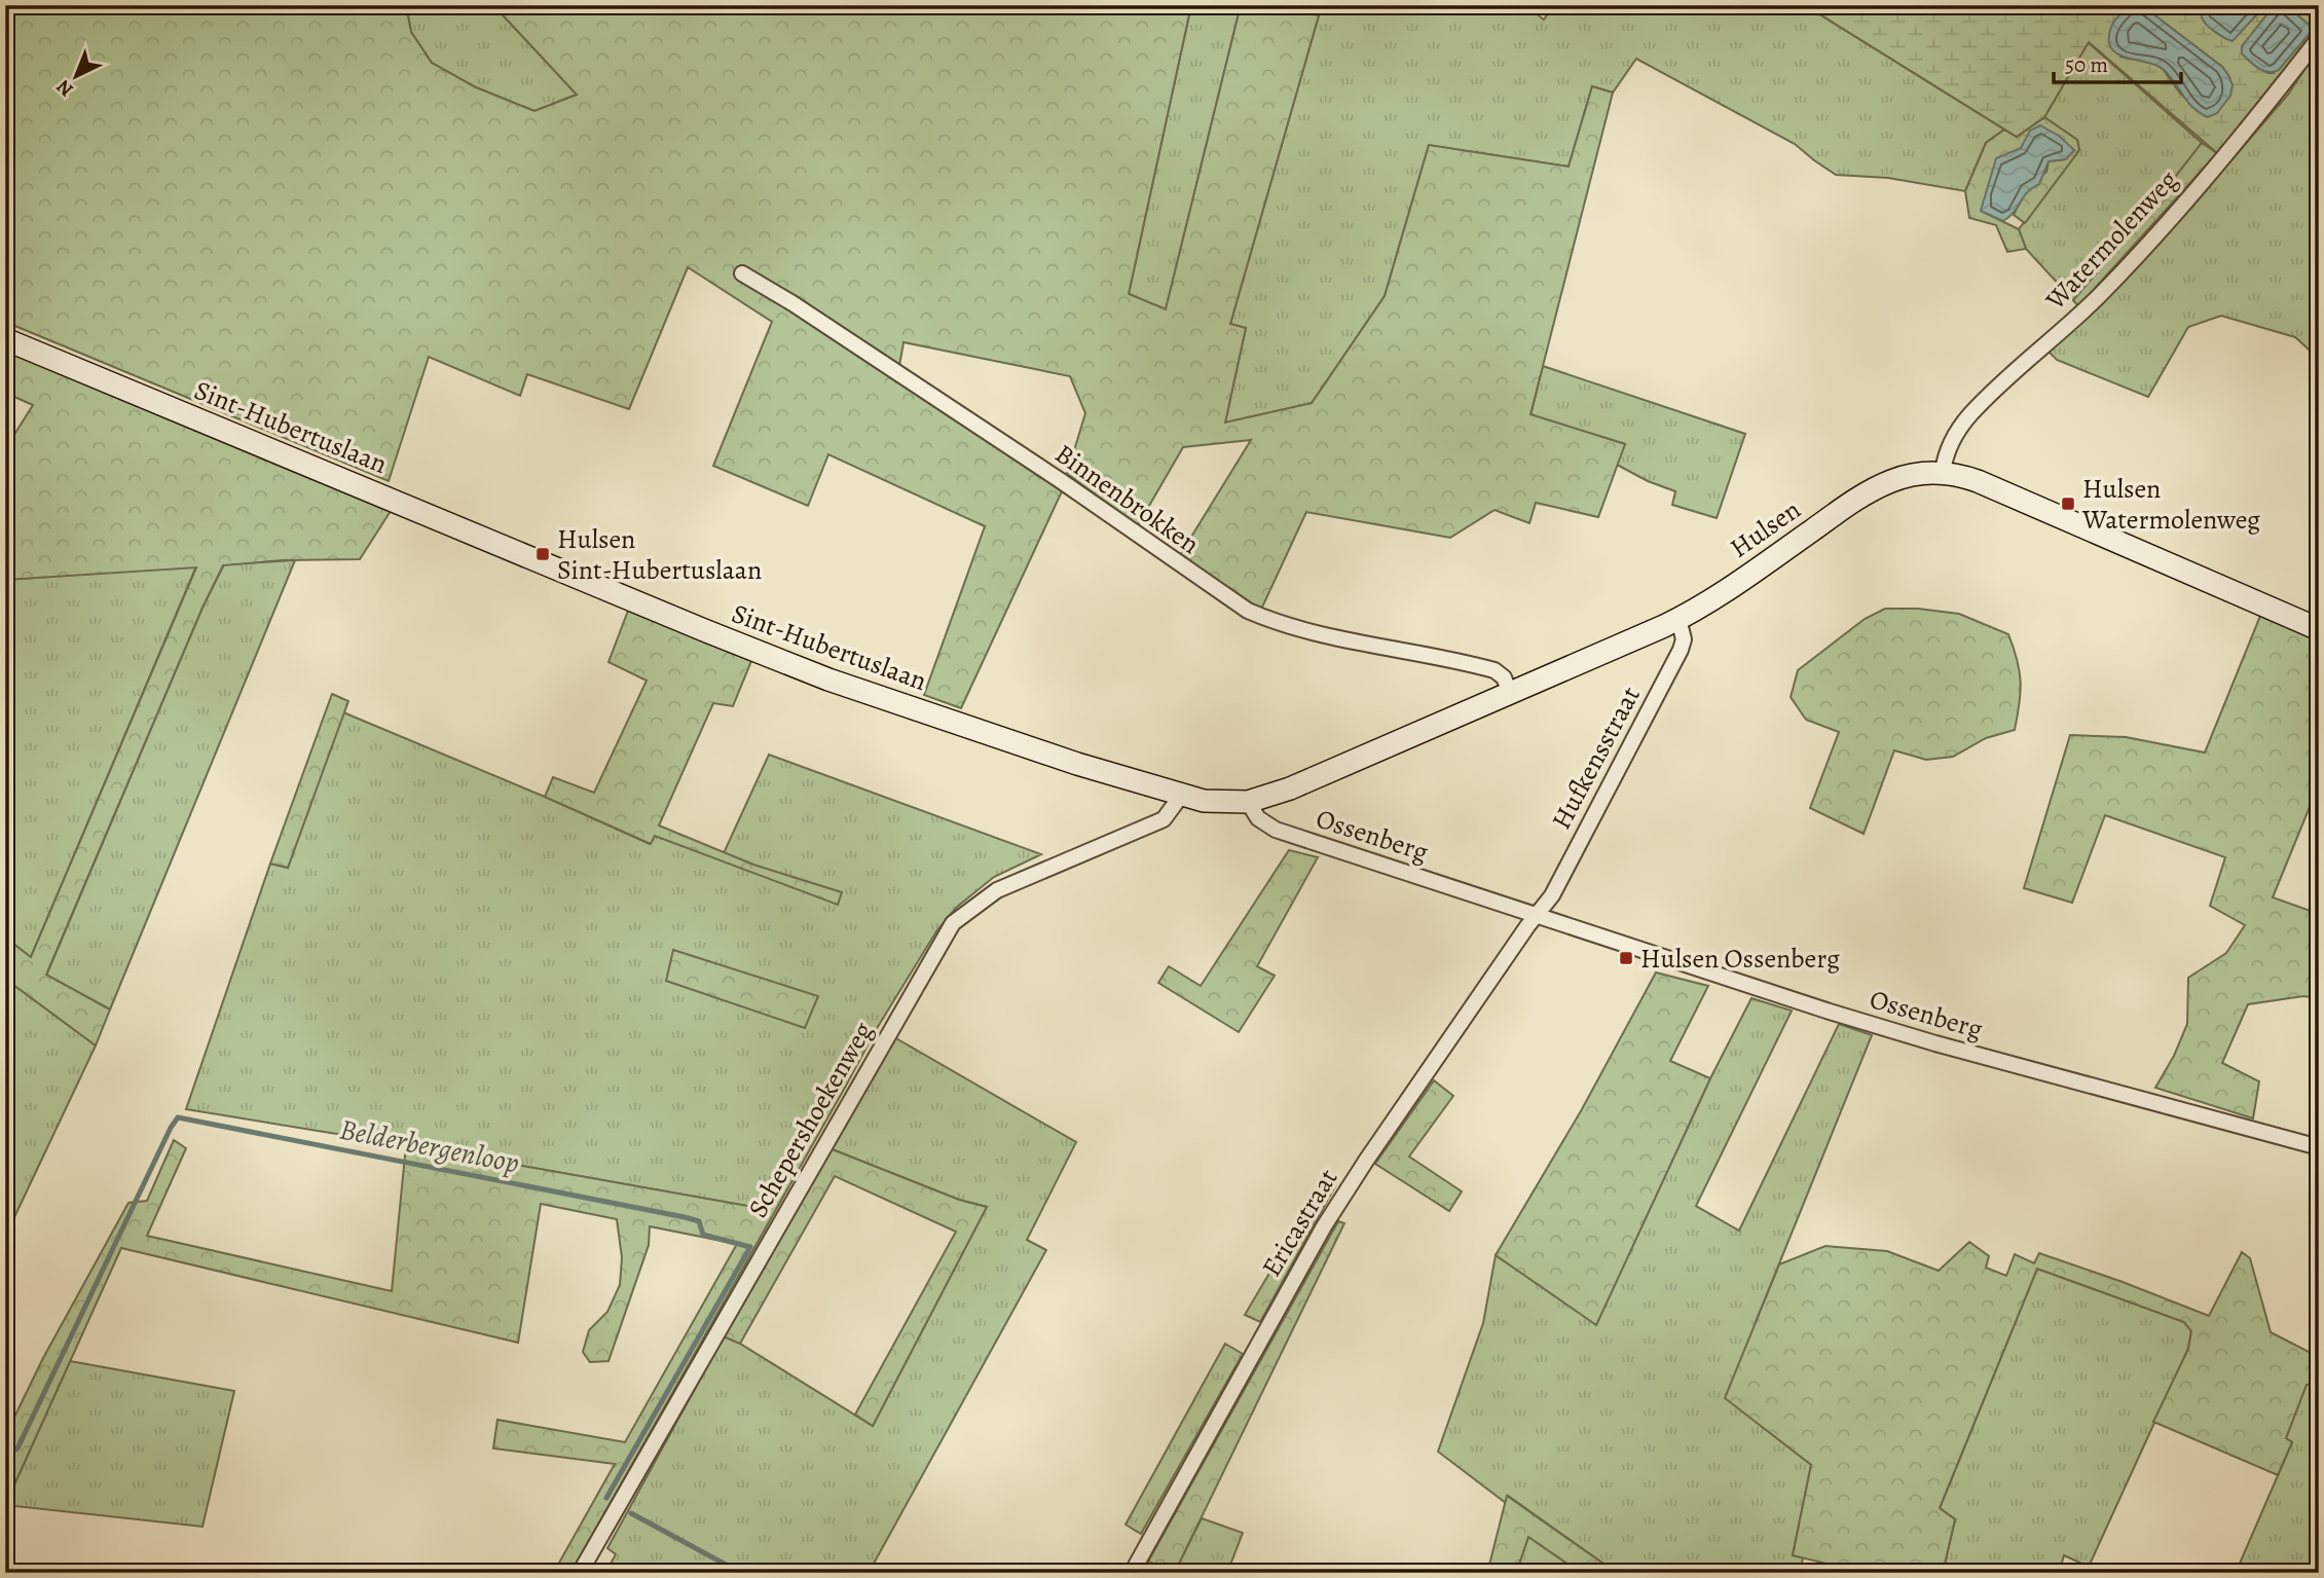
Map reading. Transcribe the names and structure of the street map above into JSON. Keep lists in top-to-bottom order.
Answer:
{
  "streets": {
    "street": [
      "Watermolenweg",
      "Sint-Hubertuslaan",
      "Binnenbrokken",
      "Hulsen",
      "Hufkensstraat",
      "Ossenberg",
      "Schepershoekenweg",
      "Ericastraat"
    ]
  },
  "crossings": [
    ["Watermolenweg", "Hulsen"],
    ["Sint-Hubertuslaan", "Hulsen"],
    ["Sint-Hubertuslaan", "Ossenberg"],
    ["Sint-Hubertuslaan", "Schepershoekenweg"],
    ["Binnenbrokken", "Hulsen"],
    ["Hulsen", "Hufkensstraat"],
    ["Hulsen", "Ossenberg"],
    ["Hufkensstraat", "Ossenberg"],
    ["Hufkensstraat", "Ericastraat"],
    ["Ossenberg", "Ericastraat"]
  ],
  "water": ["Belderbergenloop"],
  "places": {
    "transit": ["Hulsen Watermolenweg", "Hulsen Sint-Hubertuslaan", "Hulsen Ossenberg"]
  },
  "scale_bar": "50 m",
  "north": "bottom left"
}
